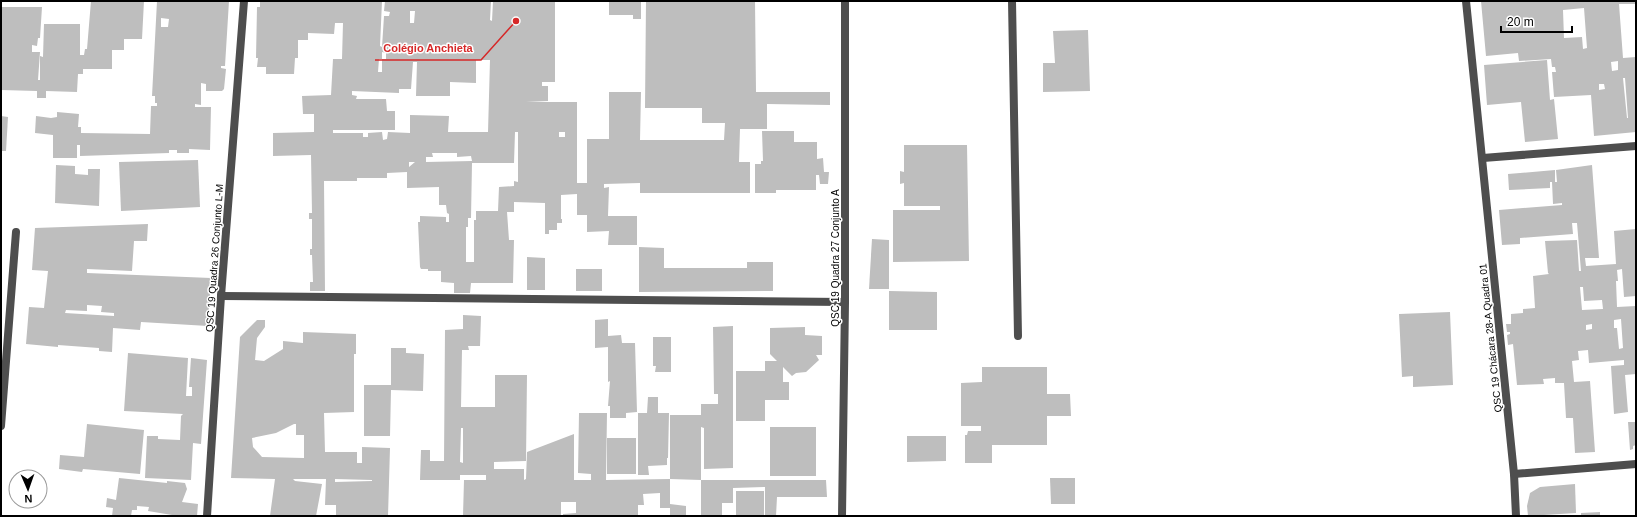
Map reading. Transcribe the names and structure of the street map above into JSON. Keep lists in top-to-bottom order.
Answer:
{
  "streets": {
    "street": ["QSC 19 Quadra 26 Conjunto L-M", "QSC 19 Quadra 27 Conjunto A", "QSC 19 Chácara 28-A Quadra 01"]
  },
  "places": ["Colégio Anchieta"],
  "scale_bar": "20 m",
  "north": "bottom"
}
